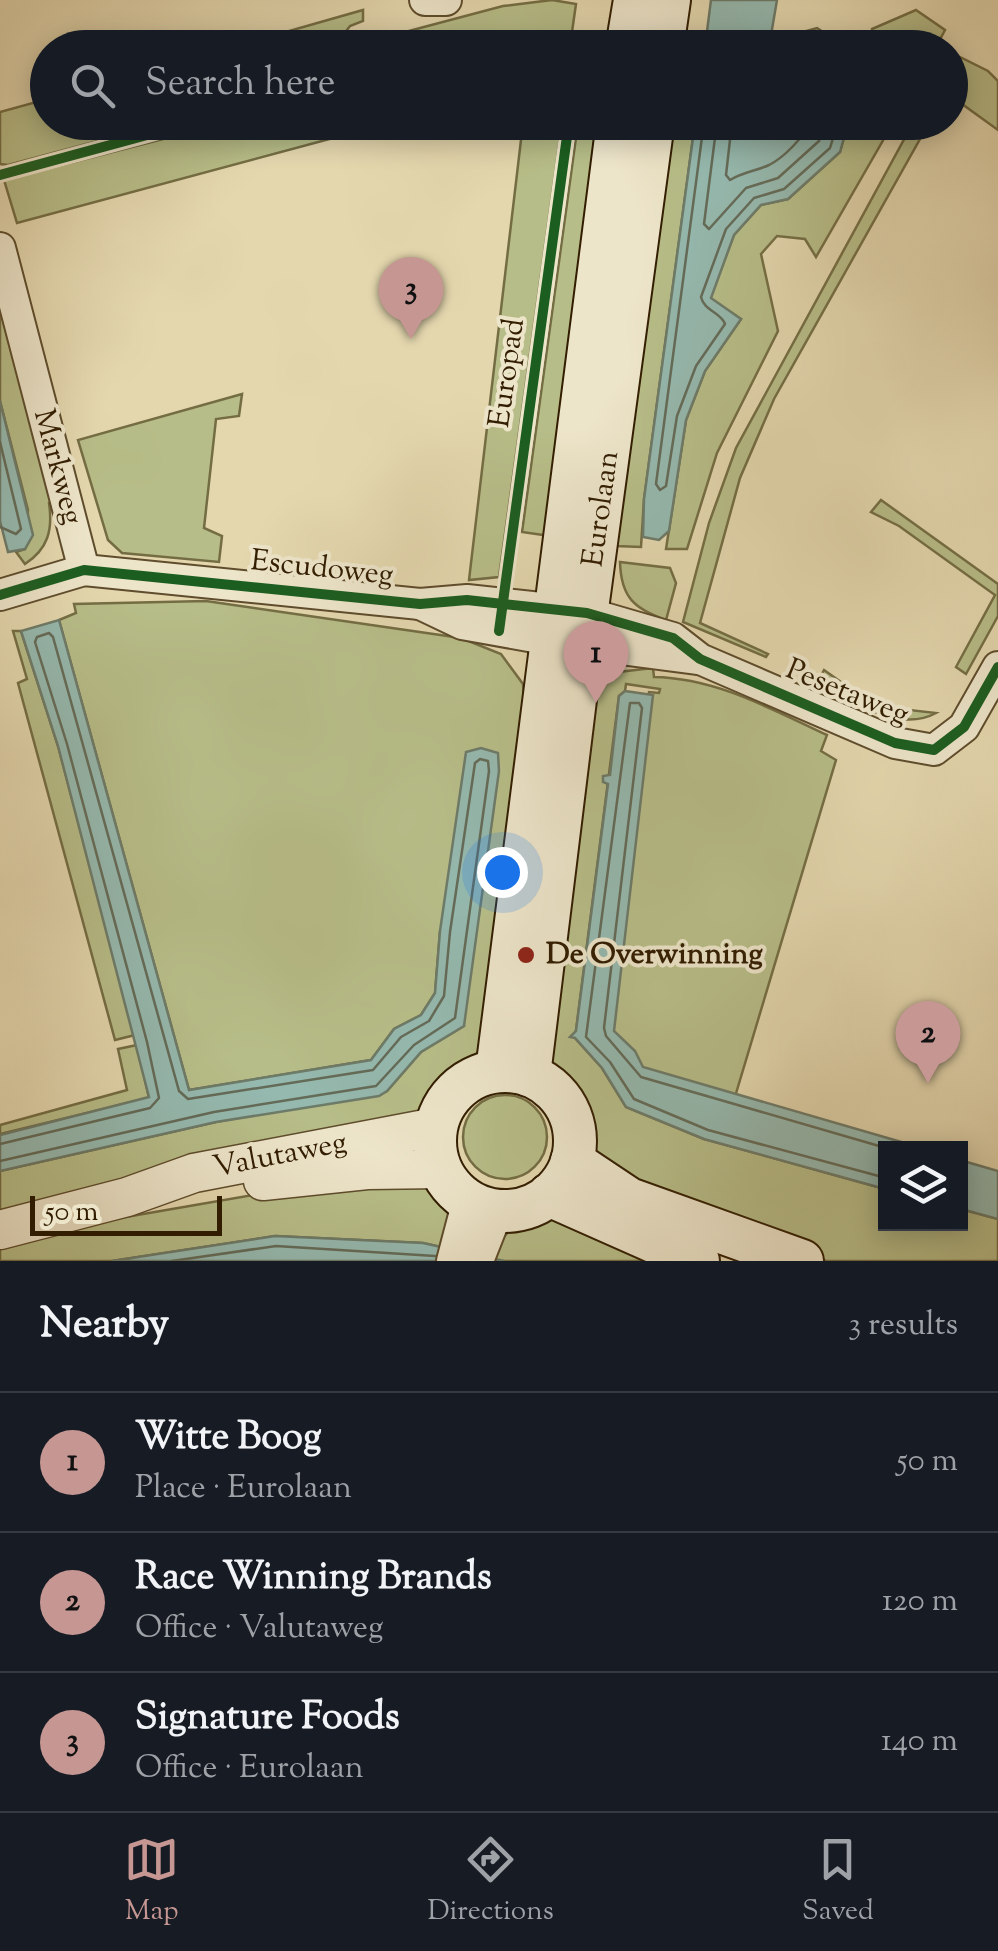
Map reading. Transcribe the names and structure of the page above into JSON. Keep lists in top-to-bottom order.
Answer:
{
  "streets": {
    "main road": ["Eurolaan"],
    "street": [
      "Markweg",
      "Escudoweg",
      "Pesetaweg",
      "Valutaweg"
    ],
    "cycle path": ["Europad"]
  },
  "crossings": [
    ["Markweg", "Escudoweg"],
    ["Eurolaan", "Escudoweg"],
    ["Eurolaan", "Pesetaweg"],
    ["Eurolaan", "Valutaweg"],
    ["Escudoweg", "Pesetaweg"]
  ],
  "places": ["De Overwinning"],
  "scale_bar": "50 m",
  "page": {
    "search": "Search here",
    "pins": ["3", "1", "2"],
    "scale": "50 m",
    "heading": ["Nearby", "3 results"],
    "list": [
      {
        "mark": "1",
        "name": "Witte Boog",
        "note": "Place · Eurolaan",
        "value": "50 m"
      },
      {
        "mark": "2",
        "name": "Race Winning Brands",
        "note": "Office · Valutaweg",
        "value": "120 m"
      },
      {
        "mark": "3",
        "name": "Signature Foods",
        "note": "Office · Eurolaan",
        "value": "140 m"
      }
    ],
    "nav": ["Map", "Directions", "Saved"]
  }
}
